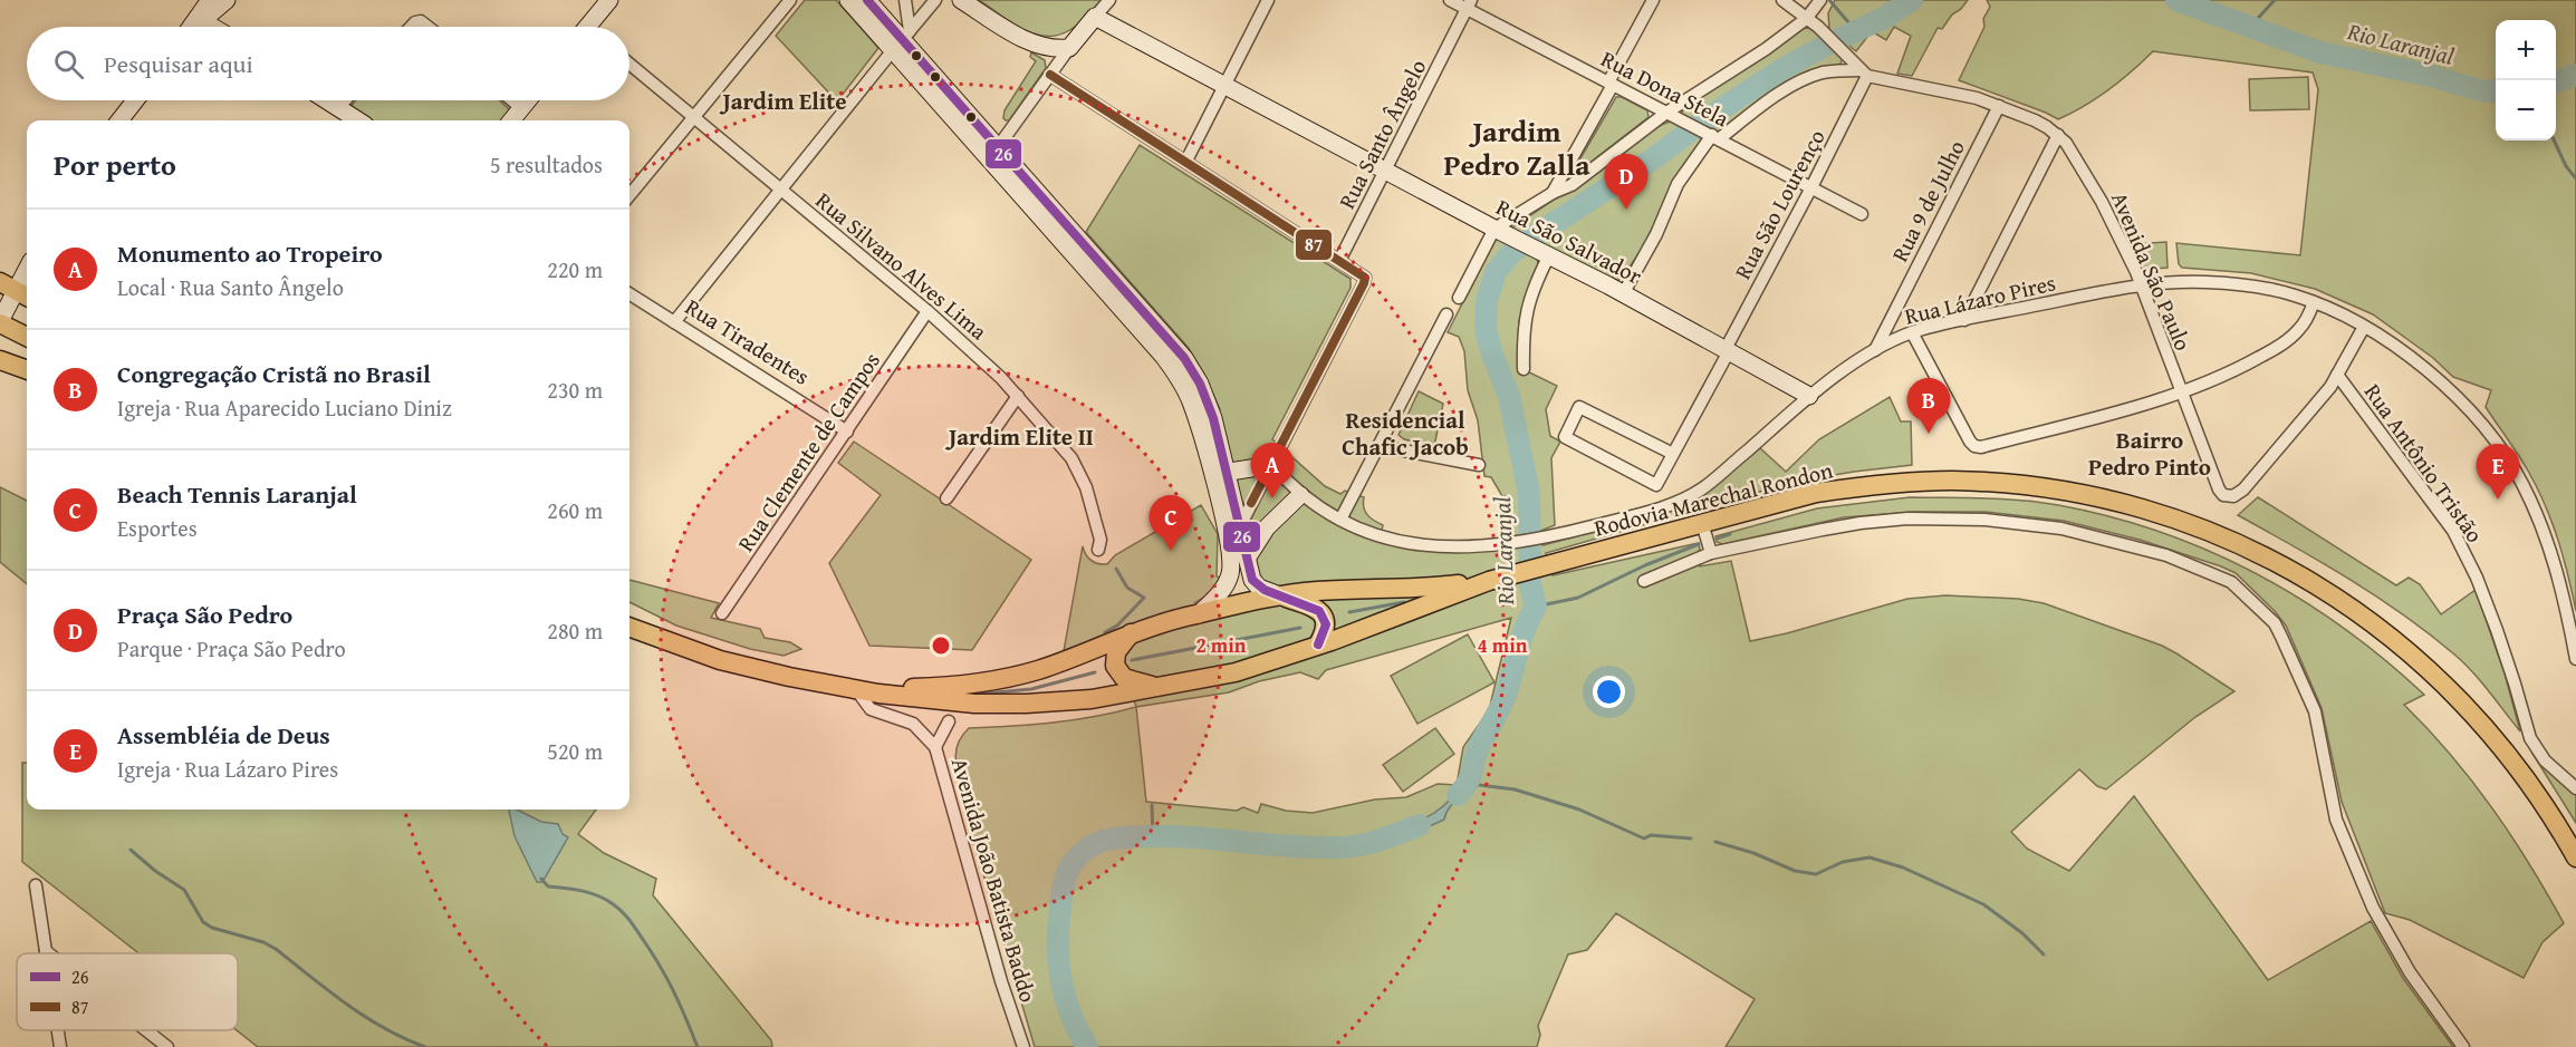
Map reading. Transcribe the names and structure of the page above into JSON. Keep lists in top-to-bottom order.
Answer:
{
  "streets": {
    "main road": ["Rua São Salvador", "Rodovia Marechal Rondon"],
    "street": [
      "Rua Dona Stela",
      "Rua Santo Ângelo",
      "Rua 9 de Julho",
      "Rua São Lourenço",
      "Rua Silvano Alves Lima",
      "Avenida São Paulo",
      "Rua Lázaro Pires",
      "Rua Tiradentes",
      "Rua Clemente de Campos",
      "Rua Antônio Tristão",
      "Avenida João Batista Baddo"
    ]
  },
  "crossings": [
    ["Rua Dona Stela", "Rua Santo Ângelo"],
    ["Rua Dona Stela", "Rua São Lourenço"],
    ["Rua Dona Stela", "Avenida São Paulo"],
    ["Rua Santo Ângelo", "Rua São Salvador"],
    ["Rua 9 de Julho", "Avenida São Paulo"],
    ["Rua 9 de Julho", "Rua Lázaro Pires"],
    ["Rua São Lourenço", "Rua São Salvador"],
    ["Rua São Lourenço", "Avenida São Paulo"],
    ["Rua São Salvador", "Avenida São Paulo"],
    ["Rua São Salvador", "Rua Lázaro Pires"],
    ["Rua Silvano Alves Lima", "Rua Clemente de Campos"],
    ["Avenida São Paulo", "Rua Lázaro Pires"],
    ["Avenida São Paulo", "Rua Antônio Tristão"],
    ["Rua Tiradentes", "Rua Clemente de Campos"],
    ["Rodovia Marechal Rondon", "Avenida João Batista Baddo"]
  ],
  "districts": [
    "Jardim Elite",
    "Jardim Pedro Zalla",
    "Residencial Chafic Jacob",
    "Jardim Elite II",
    "Bairro Pedro Pinto"
  ],
  "water": ["Rio Laranjal"],
  "lines": ["transit line 26", "transit line 87"],
  "legend": ["26", "87"],
  "page": {
    "map_buttons": ["+", "−"],
    "search": "Pesquisar aqui",
    "heading": ["Por perto", "5 resultados"],
    "pins": [
      "D",
      "B",
      "A",
      "E",
      "C"
    ],
    "list": [
      {
        "mark": "A",
        "name": "Monumento ao Tropeiro",
        "note": "Local · Rua Santo Ângelo",
        "value": "220 m"
      },
      {
        "mark": "B",
        "name": "Congregação Cristã no Brasil",
        "note": "Igreja · Rua Aparecido Luciano Diniz",
        "value": "230 m"
      },
      {
        "mark": "C",
        "name": "Beach Tennis Laranjal",
        "note": "Esportes",
        "value": "260 m"
      },
      {
        "mark": "D",
        "name": "Praça São Pedro",
        "note": "Parque · Praça São Pedro",
        "value": "280 m"
      },
      {
        "mark": "E",
        "name": "Assembléia de Deus",
        "note": "Igreja · Rua Lázaro Pires",
        "value": "520 m"
      }
    ]
  },
  "rings": ["2 min", "4 min"]
}
